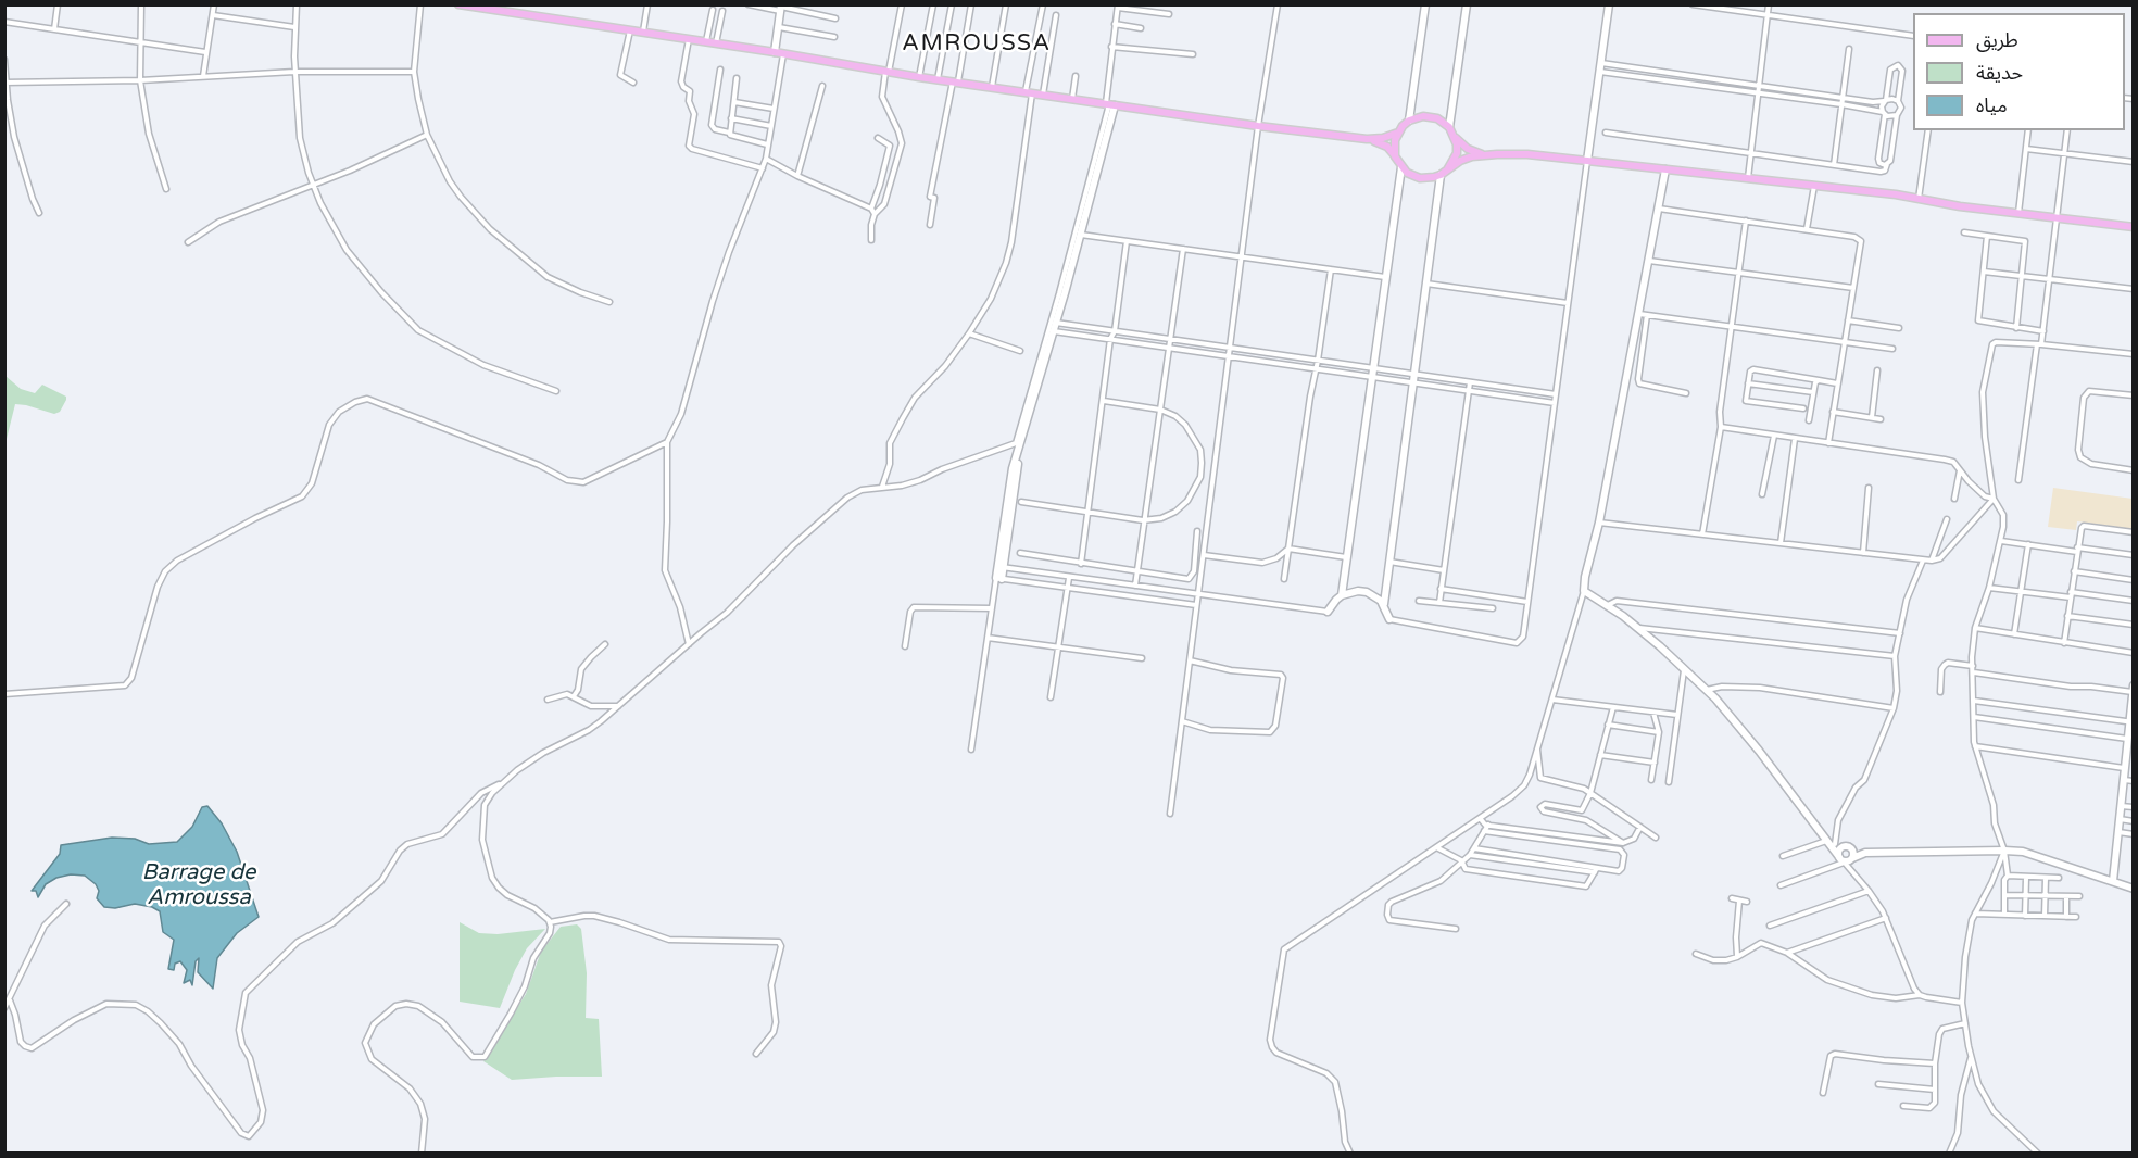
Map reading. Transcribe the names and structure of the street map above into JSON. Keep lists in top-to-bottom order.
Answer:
{
  "districts": ["AMROUSSA"],
  "water": ["Barrage de Amroussa"],
  "legend": ["طريق", "حديقة", "مياه"]
}
